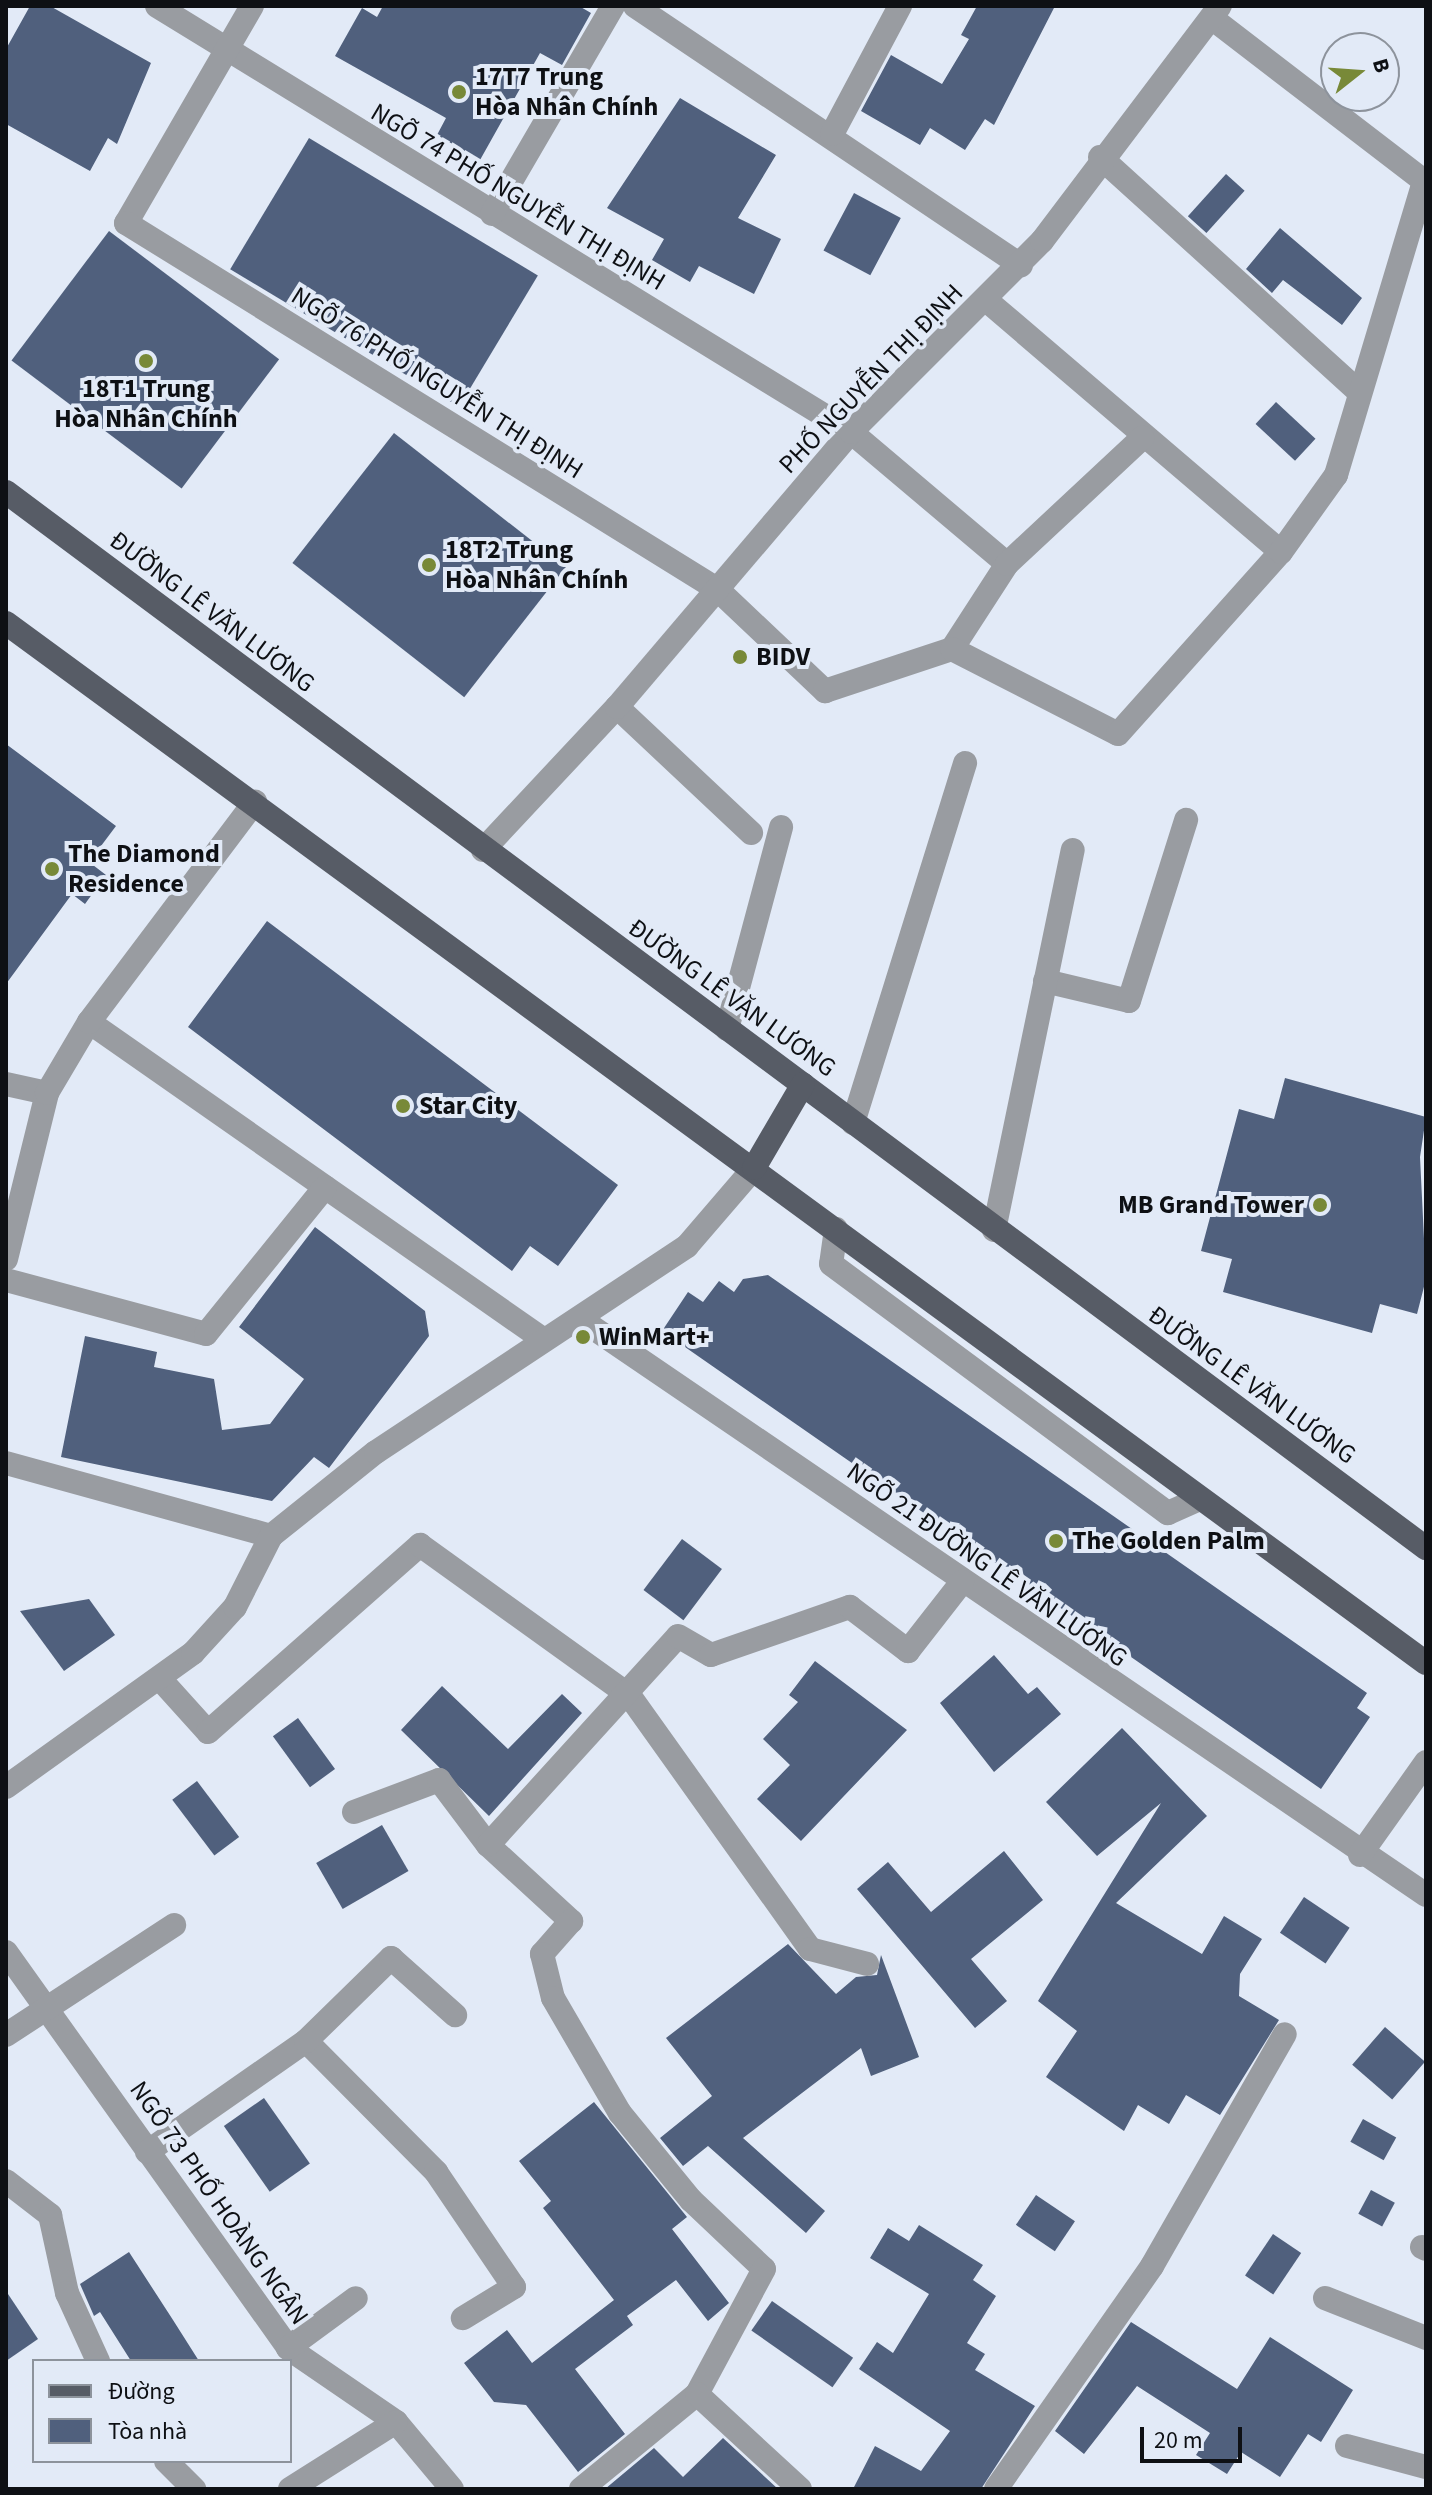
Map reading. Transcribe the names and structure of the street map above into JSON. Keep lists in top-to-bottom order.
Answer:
{
  "streets": {
    "main road": ["ĐƯỜNG LÊ VĂN LƯƠNG"],
    "street": [
      "NGÕ 74 PHỐ NGUYỄN THỊ ĐỊNH",
      "PHỐ NGUYỄN THỊ ĐỊNH",
      "NGÕ 76 PHỐ NGUYỄN THỊ ĐỊNH",
      "NGÕ 21 ĐƯỜNG LÊ VĂN LƯƠNG",
      "NGÕ 73 PHỐ HOÀNG NGÂN"
    ]
  },
  "crossings": [
    ["NGÕ 74 PHỐ NGUYỄN THỊ ĐỊNH", "PHỐ NGUYỄN THỊ ĐỊNH"],
    ["NGÕ 74 PHỐ NGUYỄN THỊ ĐỊNH", "NGÕ 76 PHỐ NGUYỄN THỊ ĐỊNH"],
    ["PHỐ NGUYỄN THỊ ĐỊNH", "NGÕ 76 PHỐ NGUYỄN THỊ ĐỊNH"],
    ["PHỐ NGUYỄN THỊ ĐỊNH", "ĐƯỜNG LÊ VĂN LƯƠNG"]
  ],
  "places": [
    "17T7 Trung Hòa Nhân Chính",
    "18T1 Trung Hòa Nhân Chính",
    "18T2 Trung Hòa Nhân Chính",
    "BIDV",
    "The Diamond Residence",
    "Star City",
    "MB Grand Tower",
    "WinMart+",
    "The Golden Palm"
  ],
  "legend": ["Đường", "Tòa nhà"],
  "scale_bar": "20 m",
  "north": "right"
}
